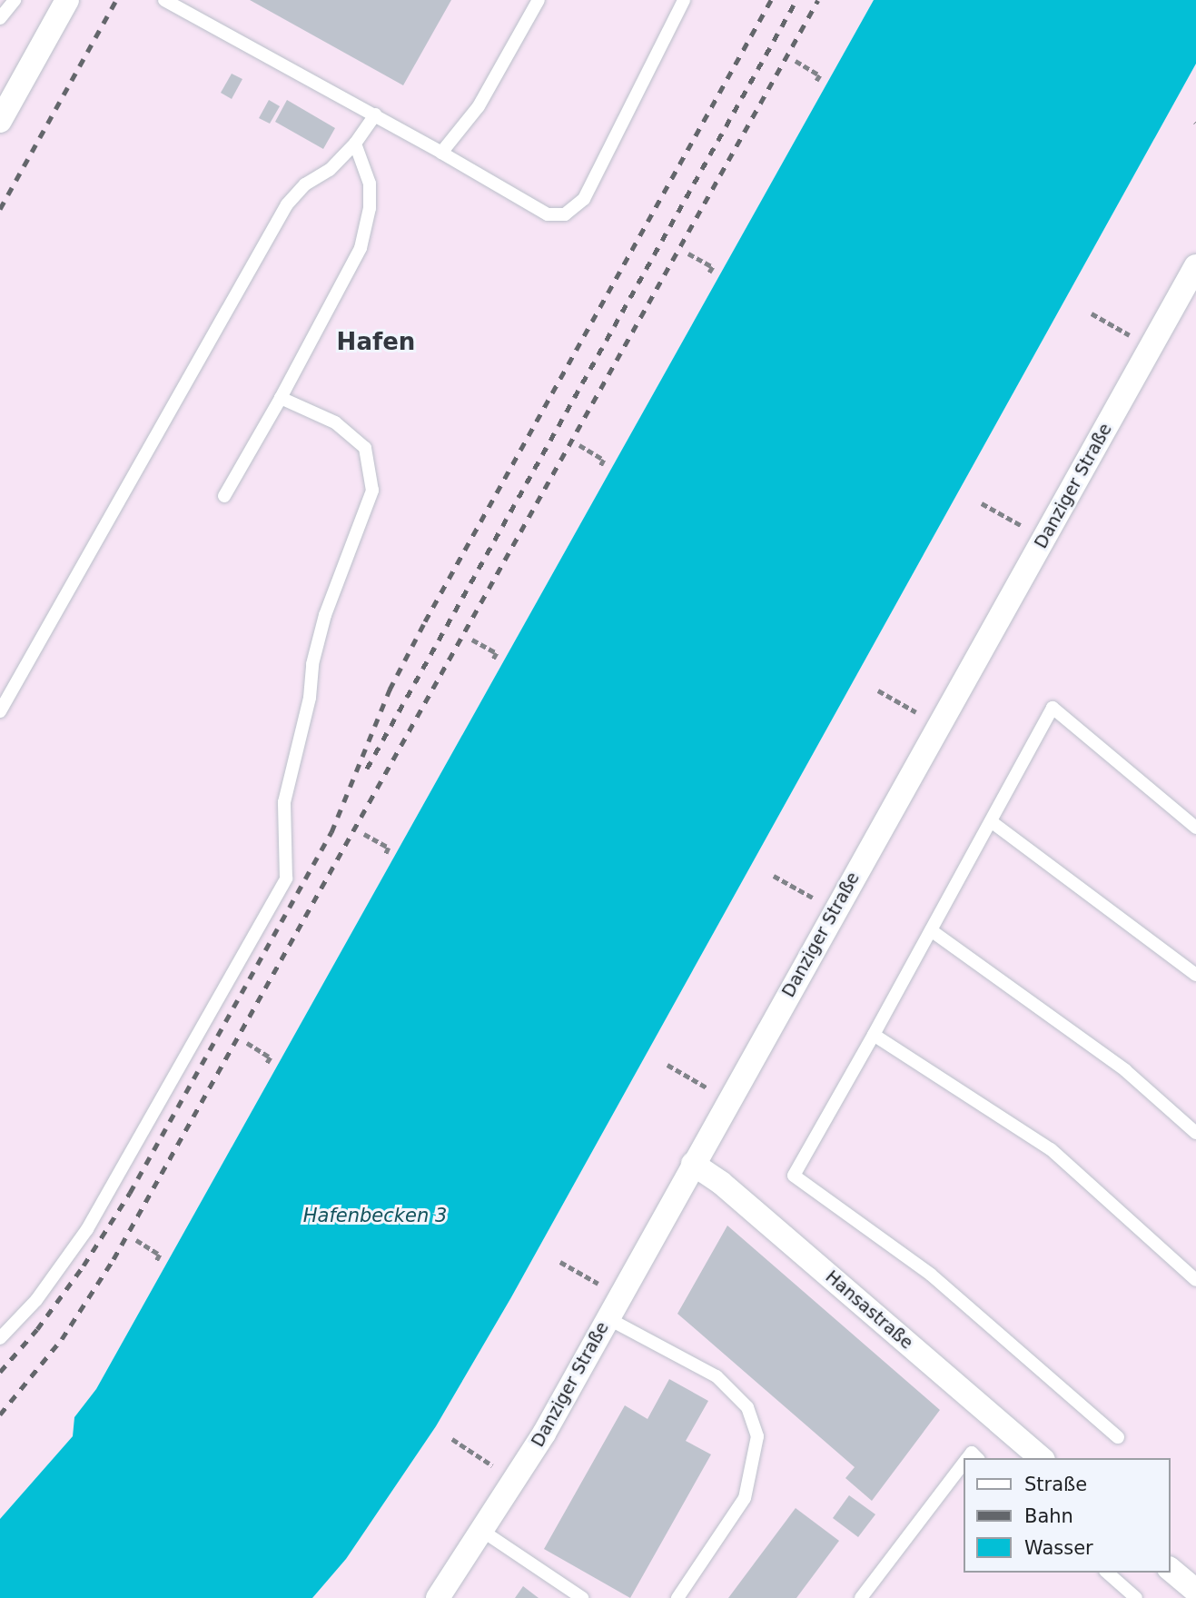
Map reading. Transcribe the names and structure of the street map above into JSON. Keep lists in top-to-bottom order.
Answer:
{
  "streets": {
    "street": ["Danziger Straße", "Hansastraße"]
  },
  "crossings": [
    ["Danziger Straße", "Hansastraße"]
  ],
  "districts": ["Hafen"],
  "water": ["Hafenbecken 3"],
  "legend": ["Straße", "Bahn", "Wasser"]
}
